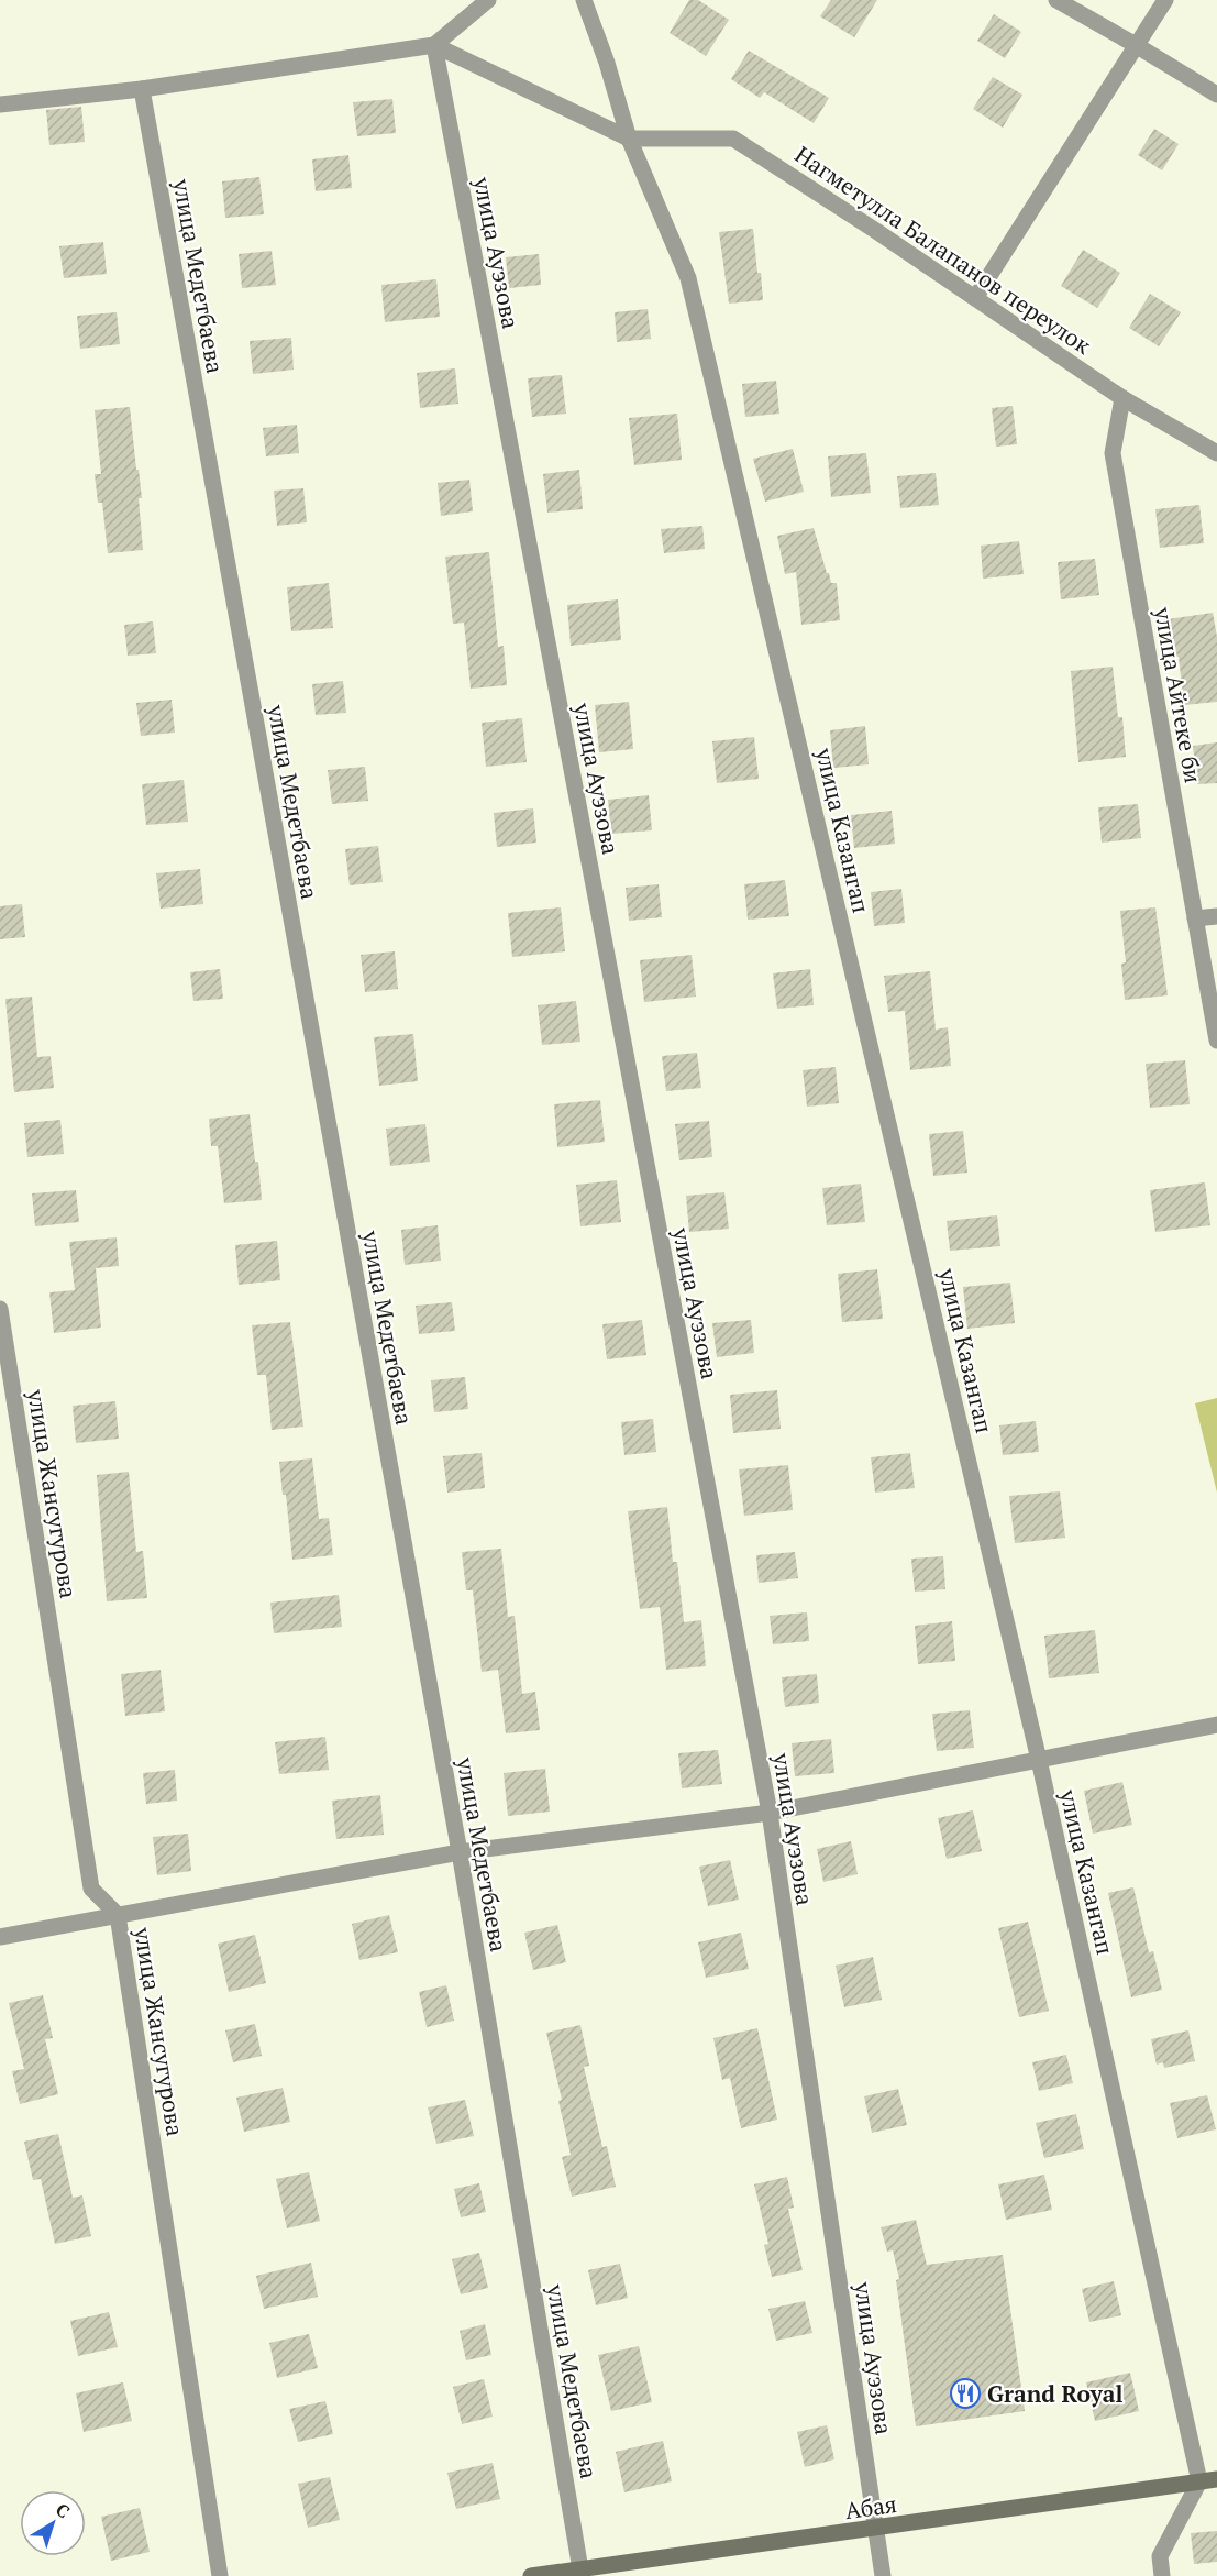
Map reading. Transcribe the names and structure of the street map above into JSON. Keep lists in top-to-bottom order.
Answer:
{
  "streets": {
    "street": [
      "Нагметулла Балапанов переулок",
      "улица Ауэзова",
      "улица Медетбаева",
      "улица Айтеке би",
      "улица Казангап",
      "улица Жансугурова",
      "Абая"
    ]
  },
  "crossings": [
    ["Нагметулла Балапанов переулок", "улица Айтеке би"],
    ["Нагметулла Балапанов переулок", "улица Казангап"],
    ["улица Ауэзова", "Абая"],
    ["улица Медетбаева", "Абая"],
    ["улица Казангап", "Абая"]
  ],
  "places": {
    "restaurant": ["Grand Royal"]
  },
  "north": "top right"
}
